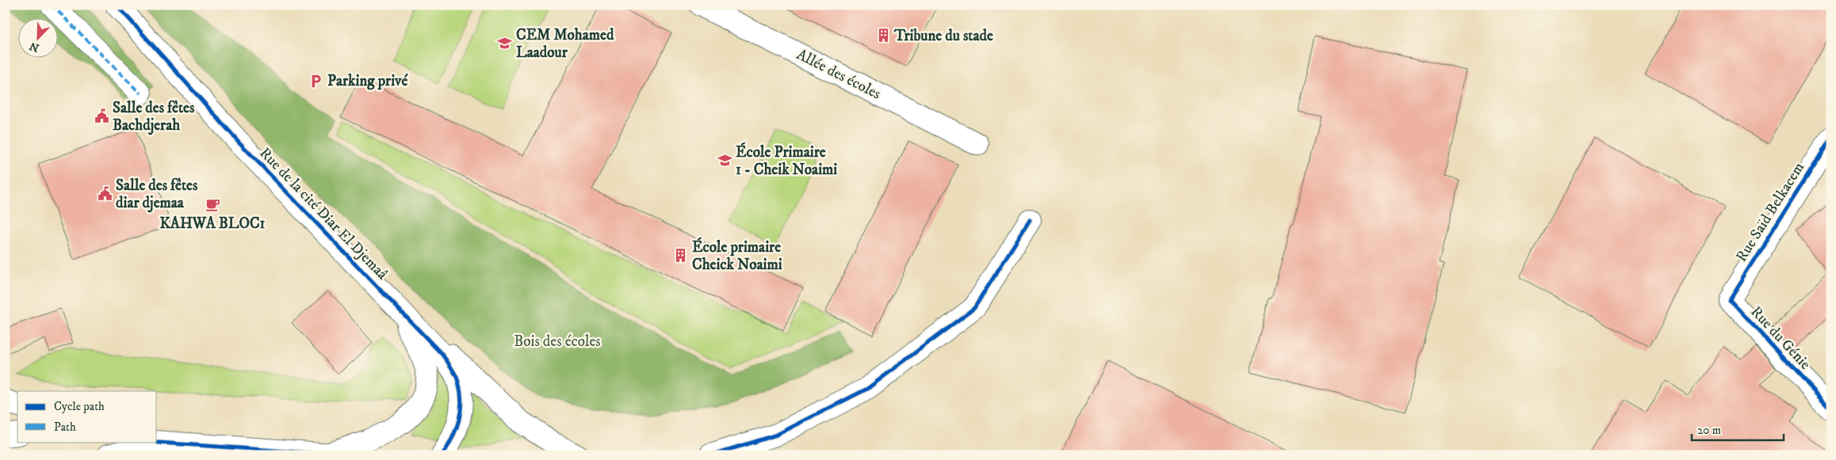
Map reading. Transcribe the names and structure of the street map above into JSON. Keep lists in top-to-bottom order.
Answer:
{
  "streets": {
    "street": [
      "Allée des écoles",
      "Rue Saïd Belkacem",
      "Rue de la cité Diar El Djemaâ",
      "Rue du Génie"
    ]
  },
  "crossings": [
    ["Rue Saïd Belkacem", "Rue du Génie"]
  ],
  "parks": ["Bois des écoles"],
  "places": {
    "building": ["Tribune du stade", "École primaire Cheick Noaimi"],
    "school or university": ["CEM Mohamed Laadour", "École Primaire 1 - Cheik Noaimi"],
    "parking": ["Parking privé"],
    "public building": ["Salle des fêtes Bachdjerah", "Salle des fêtes diar djemaa"],
    "cafe": ["KAHWA BLOC1"]
  },
  "legend": ["Cycle path", "Path"],
  "scale_bar": "20 m",
  "north": "bottom left"
}
